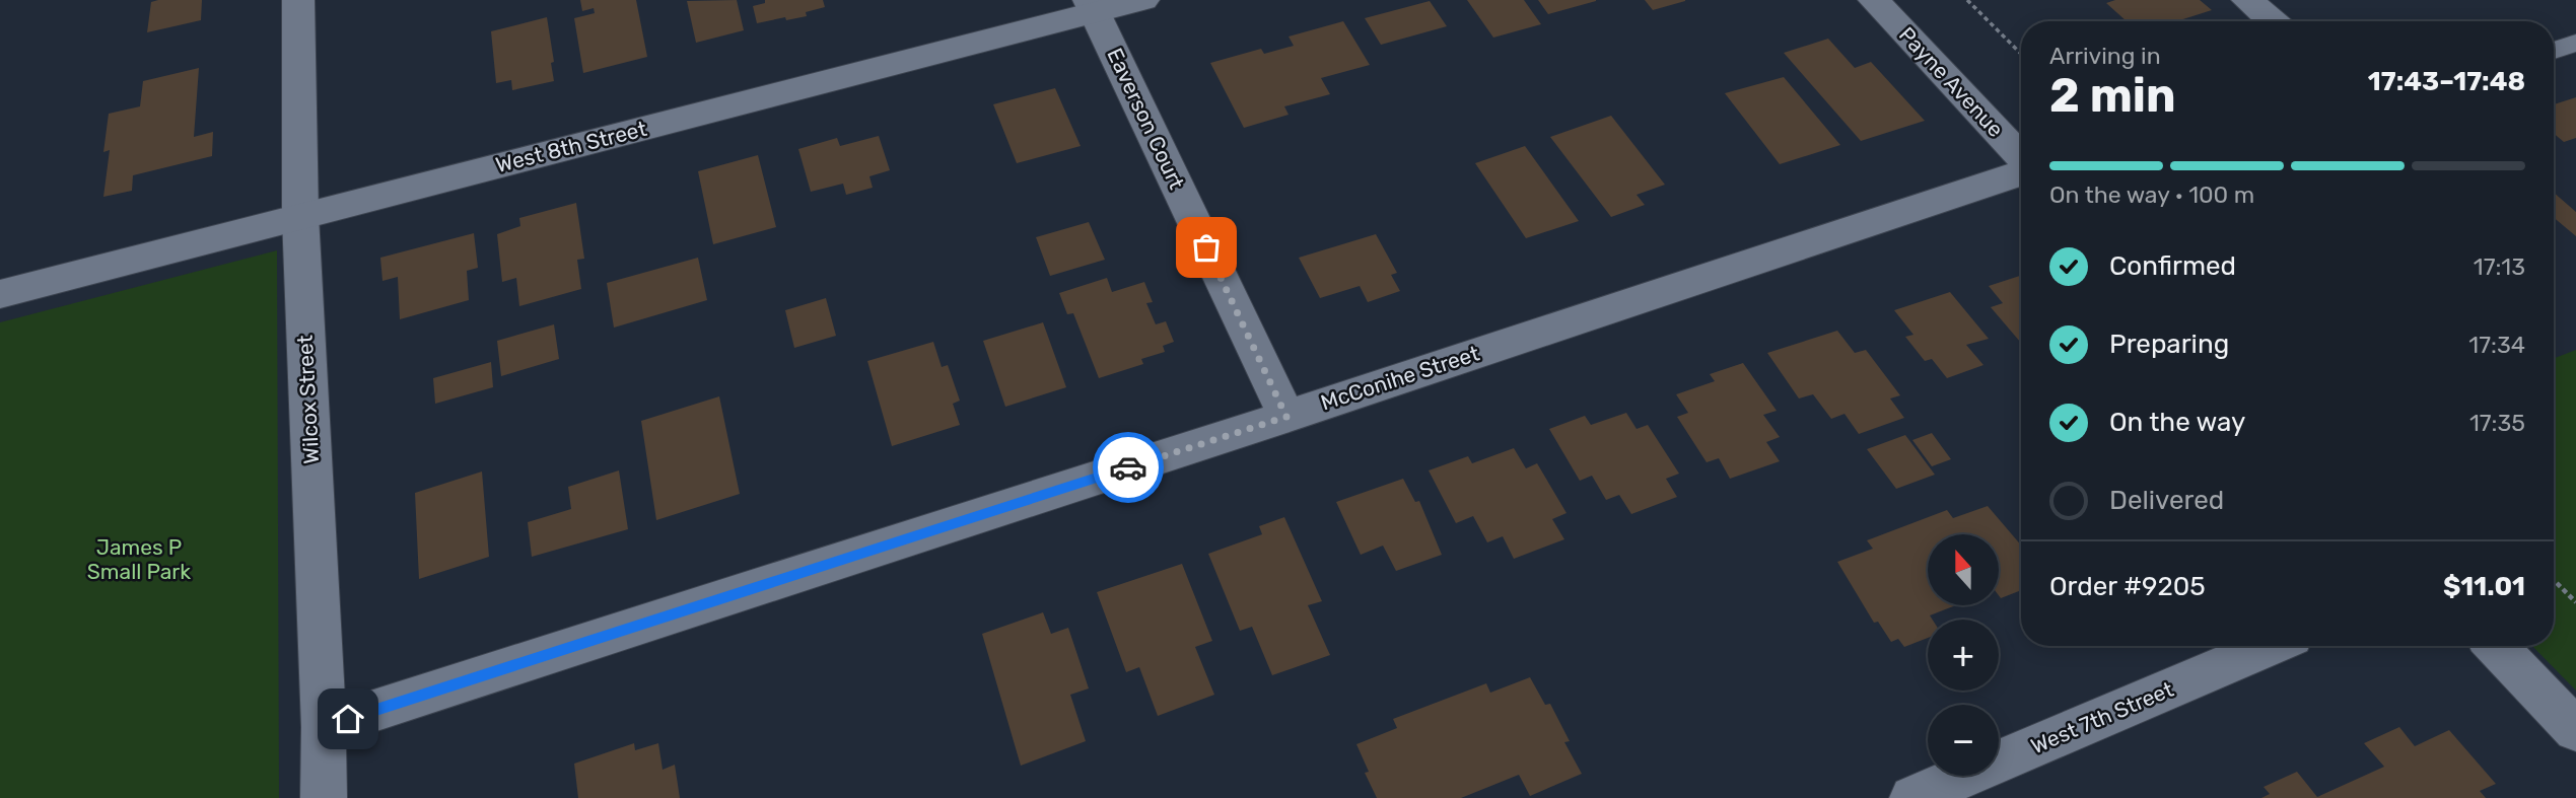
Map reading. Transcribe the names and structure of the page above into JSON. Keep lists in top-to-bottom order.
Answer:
{
  "streets": {
    "street": [
      "Payne Avenue",
      "Eaverson Court",
      "West 8th Street",
      "McConihe Street",
      "Wilcox Street",
      "West 7th Street"
    ]
  },
  "crossings": [
    ["Eaverson Court", "West 8th Street"],
    ["Eaverson Court", "McConihe Street"],
    ["West 8th Street", "Wilcox Street"],
    ["McConihe Street", "Wilcox Street"]
  ],
  "parks": ["James P Small Park"],
  "north": "top",
  "page": {
    "heading": ["2 min", "Arriving in", "17:43–17:48"],
    "panel": ["Order #9205", "$11.01"],
    "bar": "On the way · 100 m",
    "list": [
      ["Confirmed", "17:13"],
      ["Preparing", "17:34"],
      ["On the way", "17:35"],
      "Delivered"
    ],
    "map_buttons": ["+", "−"]
  }
}
